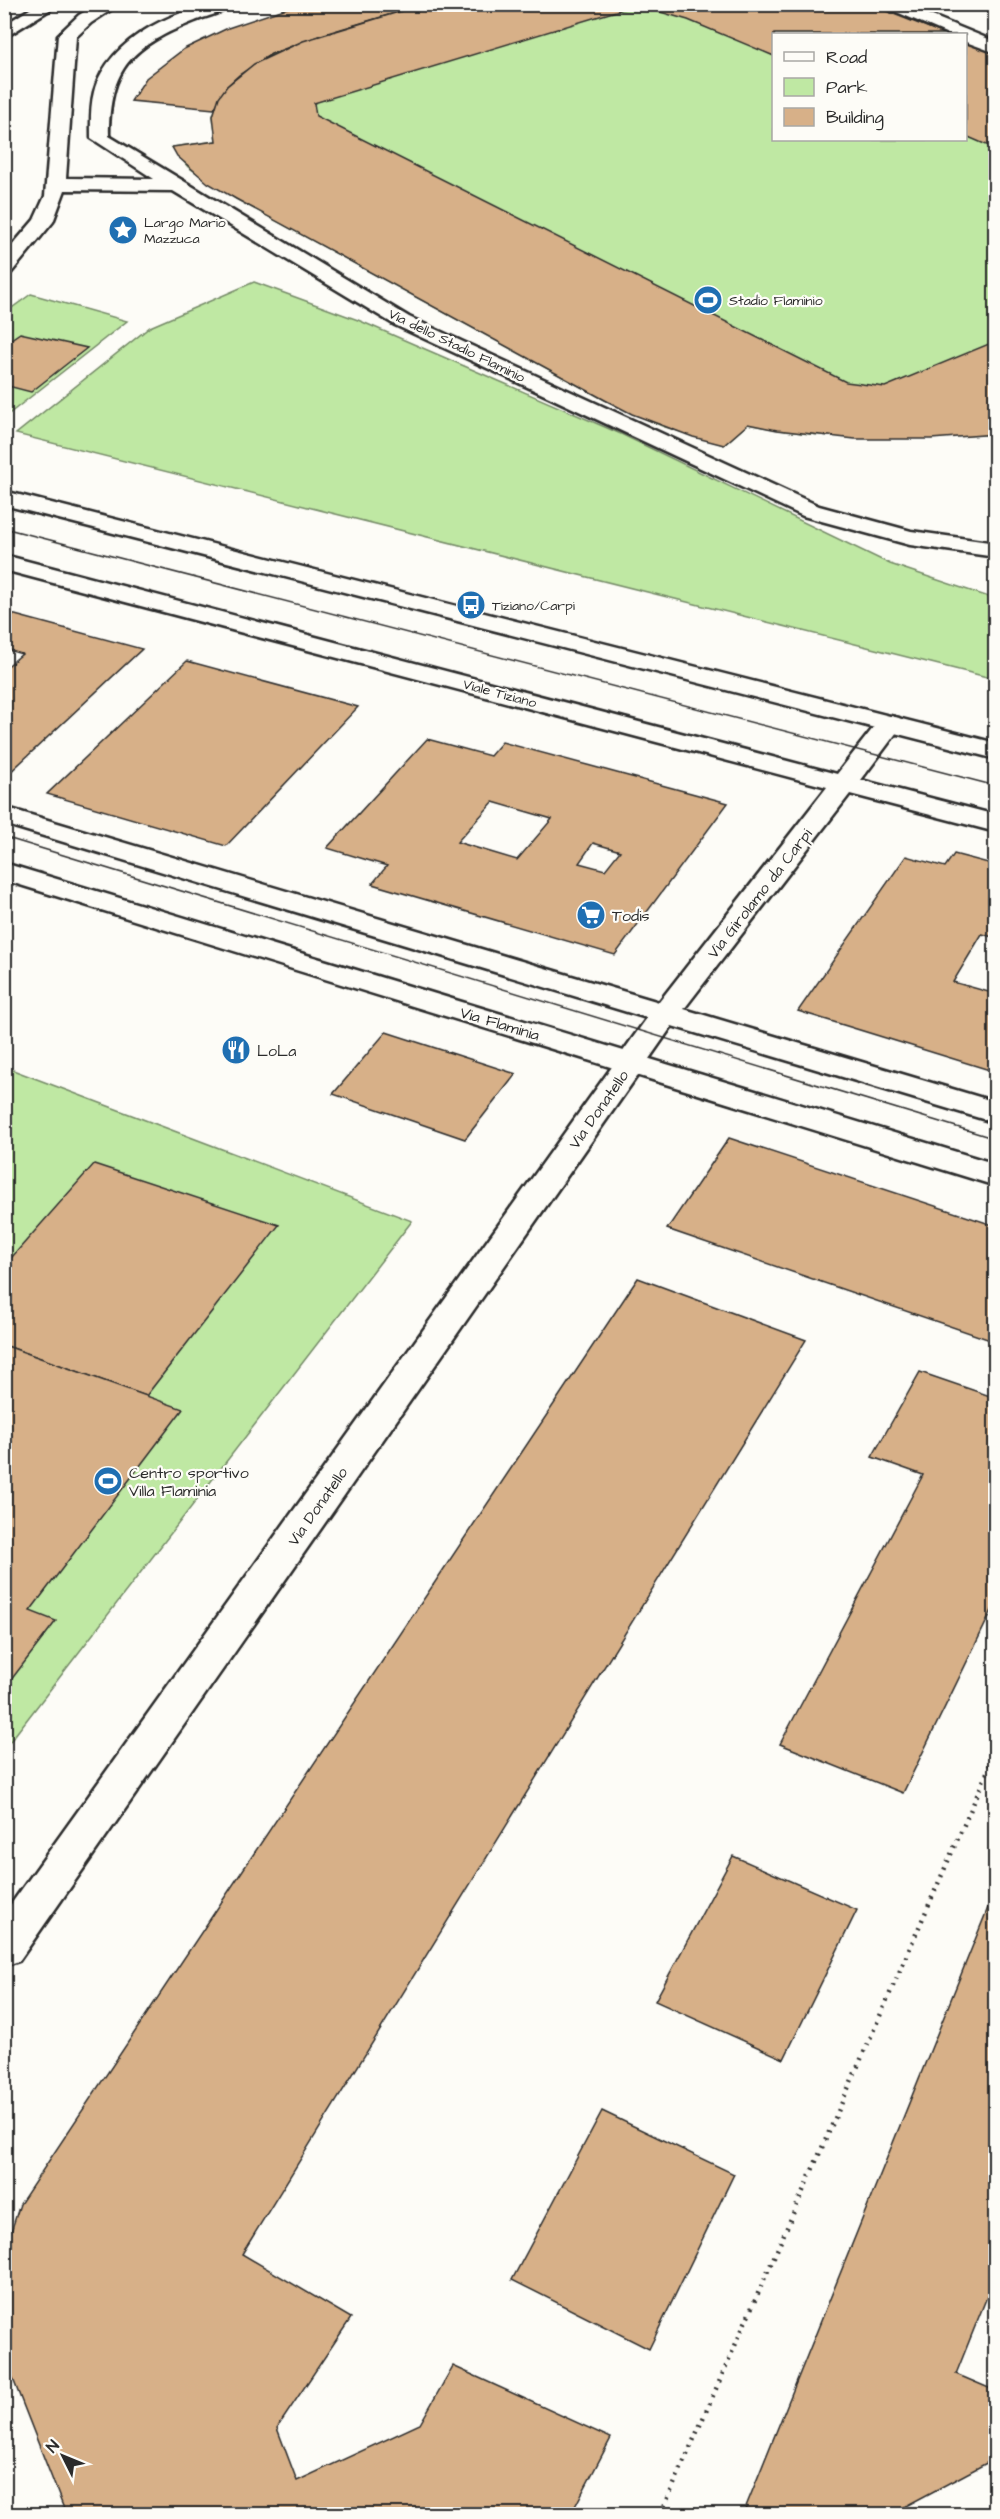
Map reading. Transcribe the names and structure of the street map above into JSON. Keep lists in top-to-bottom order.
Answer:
{
  "streets": {
    "street": [
      "Via dello Stadio Flaminio",
      "Viale Tiziano",
      "Via Girolamo da Carpi",
      "Via Flaminia",
      "Via Donatello"
    ]
  },
  "crossings": [
    ["Viale Tiziano", "Via Girolamo da Carpi"],
    ["Via Girolamo da Carpi", "Via Flaminia"],
    ["Via Girolamo da Carpi", "Via Donatello"],
    ["Via Flaminia", "Via Donatello"]
  ],
  "places": {
    "place": ["Largo Mario Mazzuca"],
    "sports": ["Stadio Flaminio", "Centro sportivo Villa Flaminia"],
    "bus stop": ["Tiziano/Carpi"],
    "supermarket": ["Todis"],
    "restaurant": ["LoLa"]
  },
  "legend": ["Road", "Park", "Building"],
  "north": "top left"
}
